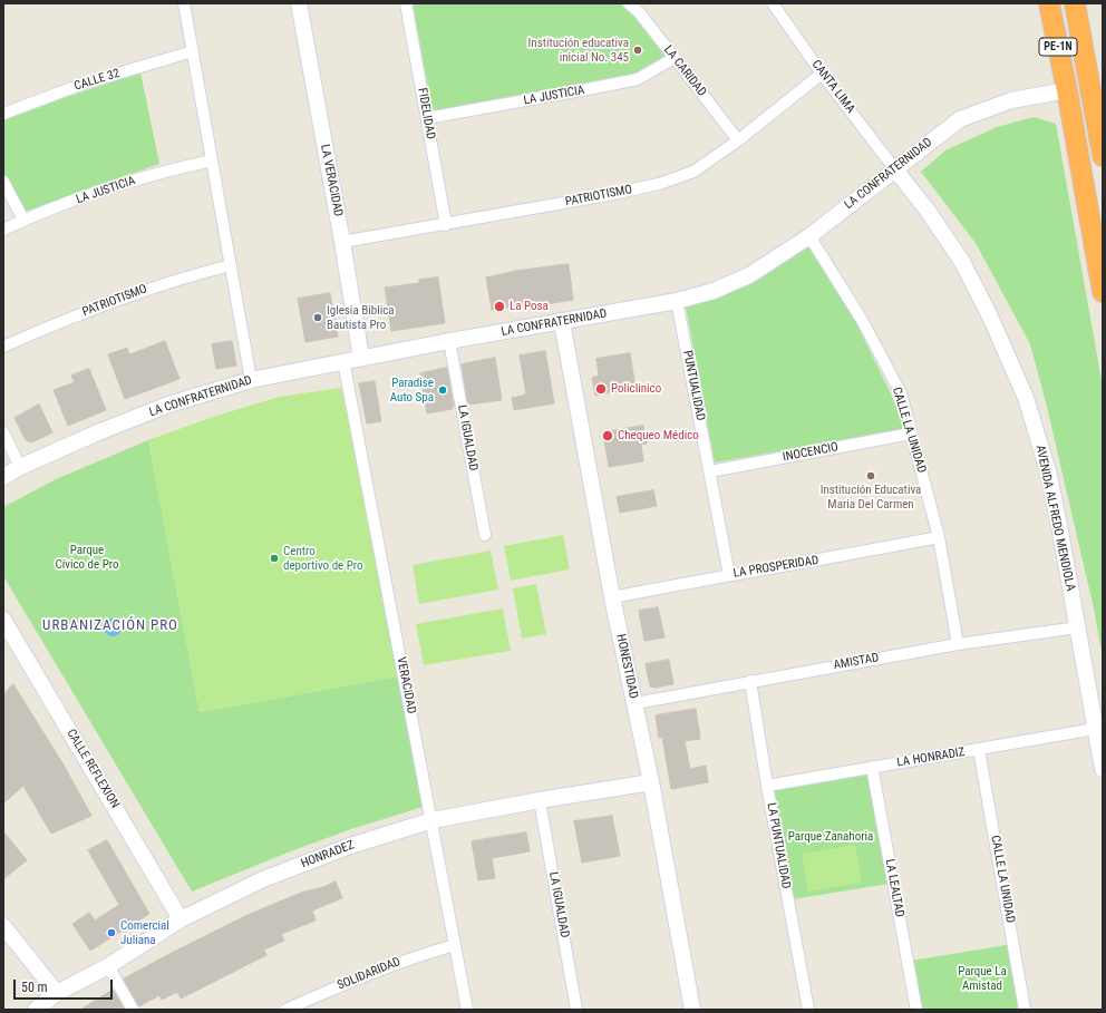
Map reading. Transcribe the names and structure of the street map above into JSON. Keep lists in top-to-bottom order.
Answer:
{
  "streets": {
    "highway": ["PE-1N"],
    "street": [
      "LA CARIDAD",
      "CALLE 32",
      "CANTA LIMA",
      "LA JUSTICIA",
      "FIDELIDAD",
      "LA CONFRATERNIDAD",
      "LA VERACIDAD",
      "PATRIOTISMO",
      "PUNTUALIDAD",
      "CALLE LA UNIDAD",
      "LA IGUALDAD",
      "INOCENCIO",
      "AVENIDA ALFREDO MENDIOLA",
      "LA PROSPERIDAD",
      "AMISTAD",
      "HONESTIDAD",
      "VERACIDAD",
      "LA HONRADIZ",
      "CALLE REFLEXION",
      "LA PUNTUALIDAD",
      "HONRADEZ",
      "LA LEALTAD",
      "SOLIDARIDAD"
    ]
  },
  "crossings": [
    ["PE-1N", "LA CONFRATERNIDAD"],
    ["LA CARIDAD", "LA JUSTICIA"],
    ["LA CARIDAD", "PATRIOTISMO"],
    ["CANTA LIMA", "LA CONFRATERNIDAD"],
    ["CANTA LIMA", "PATRIOTISMO"],
    ["CANTA LIMA", "AVENIDA ALFREDO MENDIOLA"],
    ["LA JUSTICIA", "FIDELIDAD"],
    ["FIDELIDAD", "PATRIOTISMO"],
    ["LA CONFRATERNIDAD", "LA VERACIDAD"],
    ["LA CONFRATERNIDAD", "PUNTUALIDAD"],
    ["LA CONFRATERNIDAD", "CALLE LA UNIDAD"],
    ["LA CONFRATERNIDAD", "LA IGUALDAD"],
    ["LA CONFRATERNIDAD", "AVENIDA ALFREDO MENDIOLA"],
    ["LA CONFRATERNIDAD", "HONESTIDAD"],
    ["LA CONFRATERNIDAD", "VERACIDAD"],
    ["LA VERACIDAD", "PATRIOTISMO"],
    ["PUNTUALIDAD", "INOCENCIO"],
    ["PUNTUALIDAD", "LA PROSPERIDAD"],
    ["CALLE LA UNIDAD", "INOCENCIO"],
    ["CALLE LA UNIDAD", "LA PROSPERIDAD"],
    ["CALLE LA UNIDAD", "AMISTAD"],
    ["CALLE LA UNIDAD", "LA HONRADIZ"],
    ["LA IGUALDAD", "HONRADEZ"],
    ["AVENIDA ALFREDO MENDIOLA", "AMISTAD"],
    ["AVENIDA ALFREDO MENDIOLA", "LA HONRADIZ"],
    ["LA PROSPERIDAD", "HONESTIDAD"],
    ["AMISTAD", "HONESTIDAD"],
    ["AMISTAD", "LA PUNTUALIDAD"],
    ["HONESTIDAD", "HONRADEZ"],
    ["VERACIDAD", "HONRADEZ"],
    ["VERACIDAD", "SOLIDARIDAD"],
    ["LA HONRADIZ", "LA PUNTUALIDAD"],
    ["LA HONRADIZ", "LA LEALTAD"],
    ["CALLE REFLEXION", "HONRADEZ"]
  ],
  "districts": ["URBANIZACIÓN PRO"],
  "parks": ["Parque Cívico de Pro", "Parque Zanahoria", "Parque La Amistad"],
  "places": [
    "Institución educativa inicial No. 345",
    "La Posa",
    "Iglesia Biblica Bautista Pro",
    "Policlinico",
    "Paradise Auto Spa",
    "Chequeo Médico",
    "Institución Educativa Maria Del Carmen",
    "Centro deportivo de Pro",
    "Comercial Juliana"
  ],
  "scale_bar": "50 m"
}
